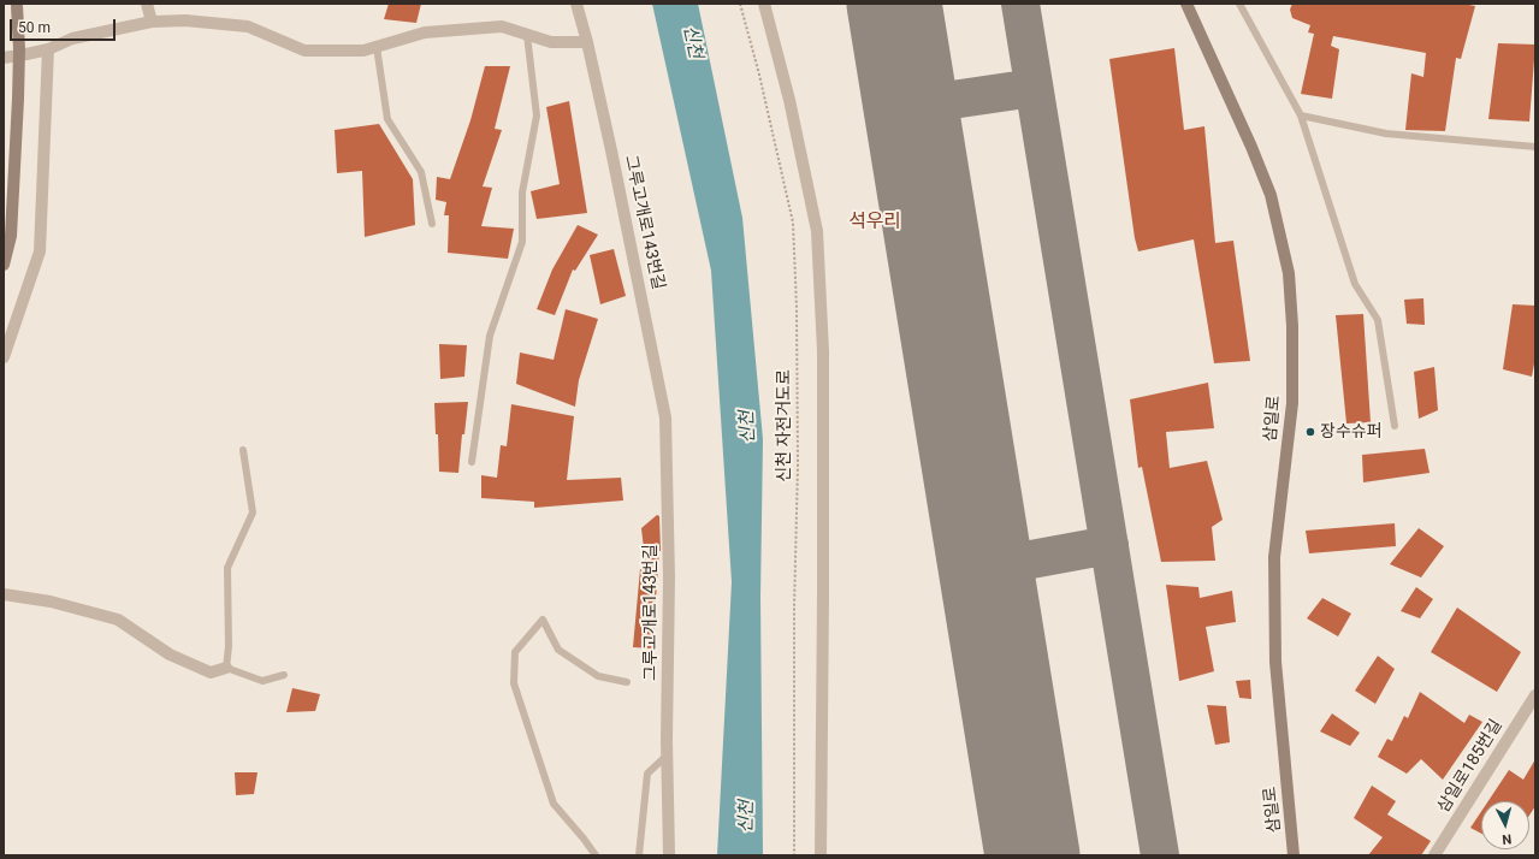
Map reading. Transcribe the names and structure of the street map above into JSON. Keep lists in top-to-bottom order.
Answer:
{
  "streets": {
    "main road": ["삼일로"],
    "street": ["그루고개로143번길", "삼일로185번길"],
    "path": ["신천 자전거도로"]
  },
  "districts": ["석우리"],
  "water": ["신천"],
  "places": ["장수슈퍼"],
  "scale_bar": "50 m",
  "north": "bottom"
}
